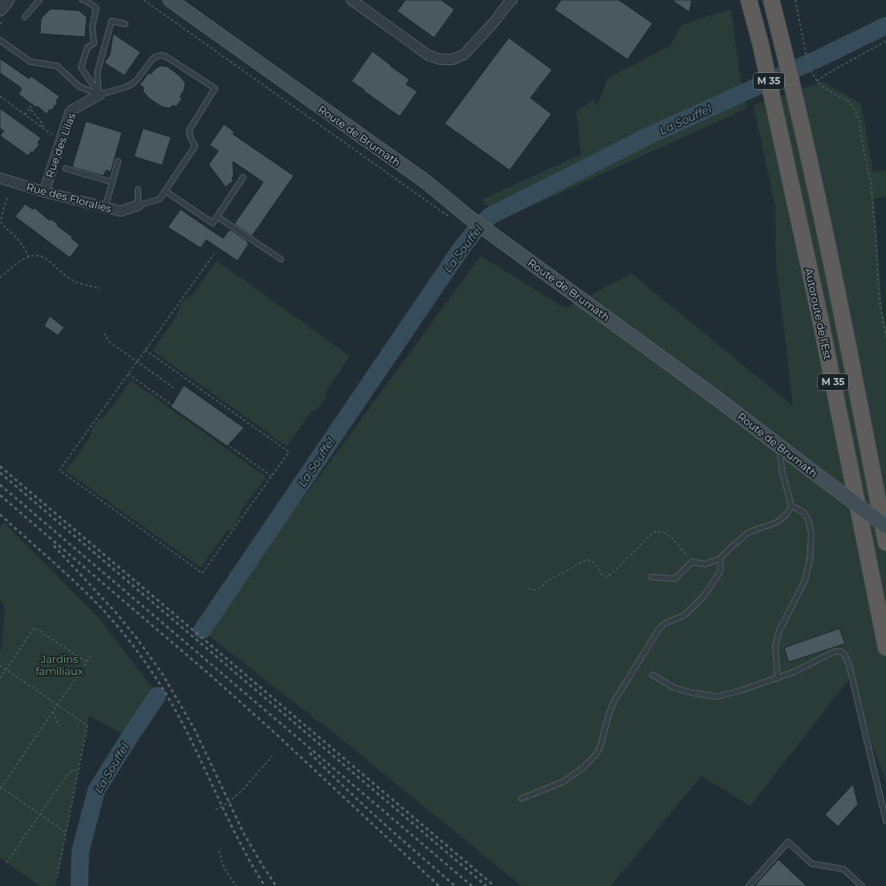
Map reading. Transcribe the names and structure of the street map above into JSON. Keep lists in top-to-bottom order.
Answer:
{
  "streets": {
    "highway": ["M 35", "Autoroute de l’Est"],
    "main road": ["Route de Brumath"],
    "street": ["Rue des Lilas", "Rue des Floralies"]
  },
  "crossings": [
    ["Rue des Lilas", "Rue des Floralies"]
  ],
  "water": ["La Souffel"],
  "parks": ["Jardins familiaux"]
}
